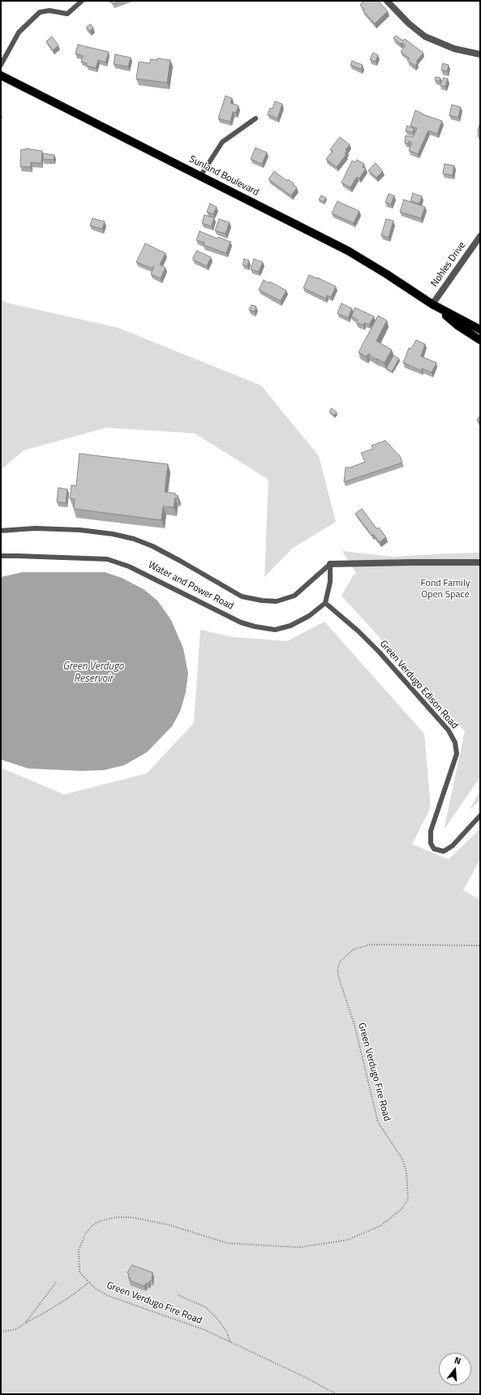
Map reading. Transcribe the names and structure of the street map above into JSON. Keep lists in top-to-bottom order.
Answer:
{
  "streets": {
    "main road": ["Sunland Boulevard"],
    "street": ["Nohles Drive"],
    "lane": ["Water and Power Road", "Green Verdugo Edison Road"],
    "path": ["Green Verdugo Fire Road"]
  },
  "crossings": [
    ["Sunland Boulevard", "Nohles Drive"],
    ["Water and Power Road", "Green Verdugo Edison Road"]
  ],
  "water": ["Green Verdugo Reservoir"],
  "parks": ["Fond Family Open Space"],
  "north": "top"
}
